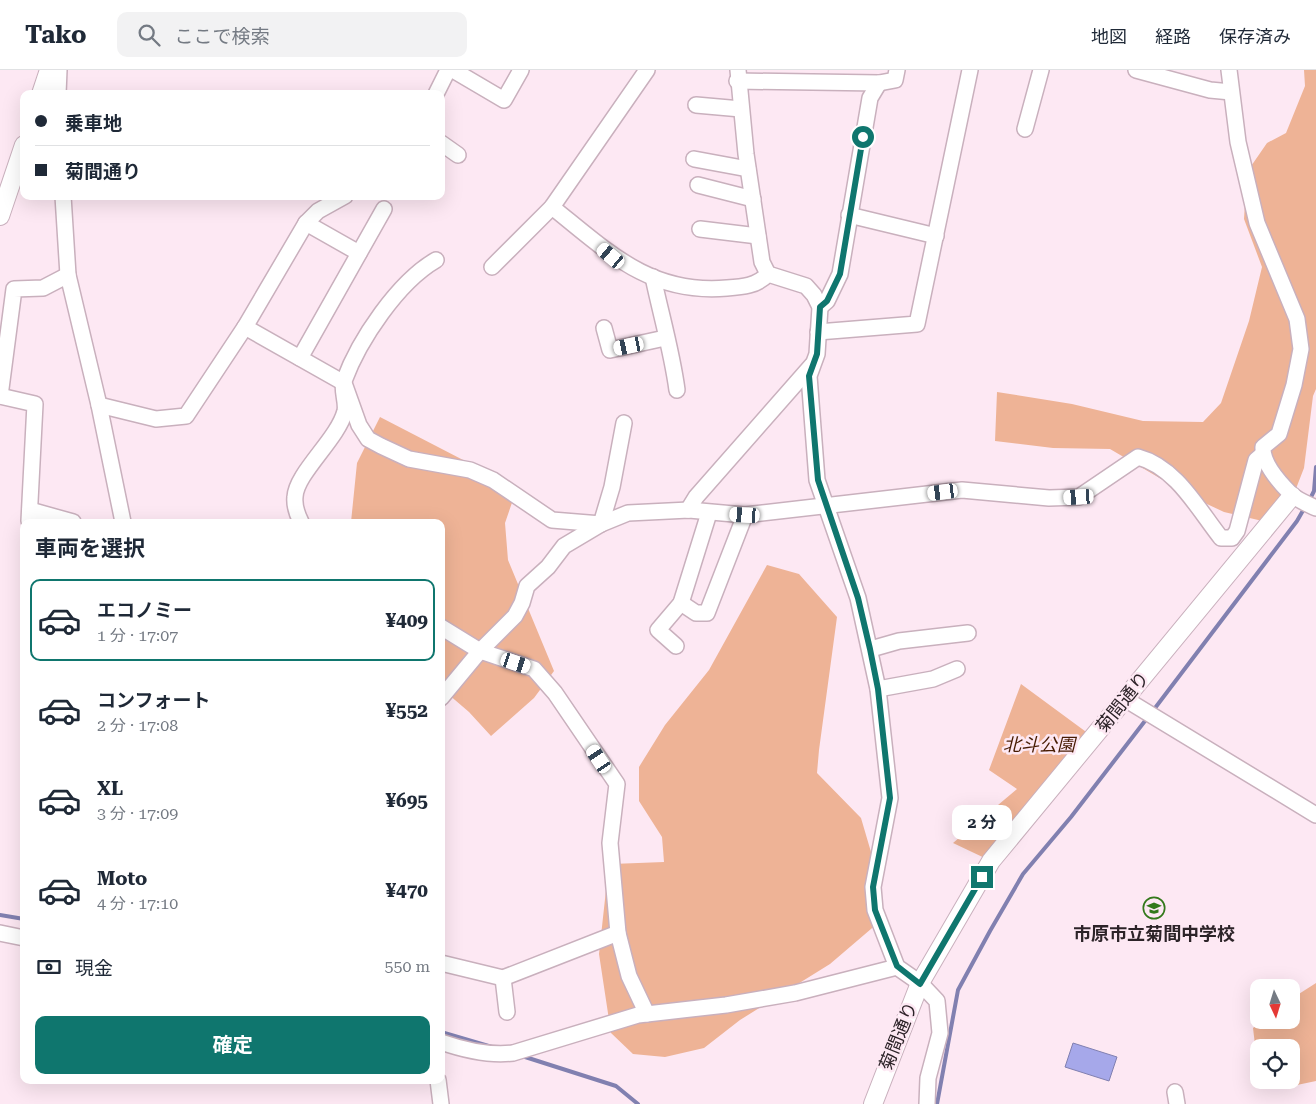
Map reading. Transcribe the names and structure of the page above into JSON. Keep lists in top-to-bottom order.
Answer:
{
  "streets": {
    "street": ["菊間通り"]
  },
  "parks": ["北斗公園"],
  "places": {
    "school or university": ["市原市立菊間中学校"]
  },
  "north": "bottom",
  "page": {
    "header": "Tako",
    "search": "ここで検索",
    "nav": ["地図", "経路", "保存済み"],
    "banner": ["乗車地", "菊間通り"],
    "heading": "車両を選択",
    "list": [
      {
        "name": "エコノミー",
        "note": "1 分 · 17:07",
        "value": "¥409"
      },
      {
        "name": "コンフォート",
        "note": "2 分 · 17:08",
        "value": "¥552"
      },
      {
        "name": "XL",
        "note": "3 分 · 17:09",
        "value": "¥695"
      },
      {
        "name": "Moto",
        "note": "4 分 · 17:10",
        "value": "¥470"
      }
    ],
    "bubble": "2 分",
    "pay": ["現金", "550 m"],
    "buttons": "確定"
  }
}
